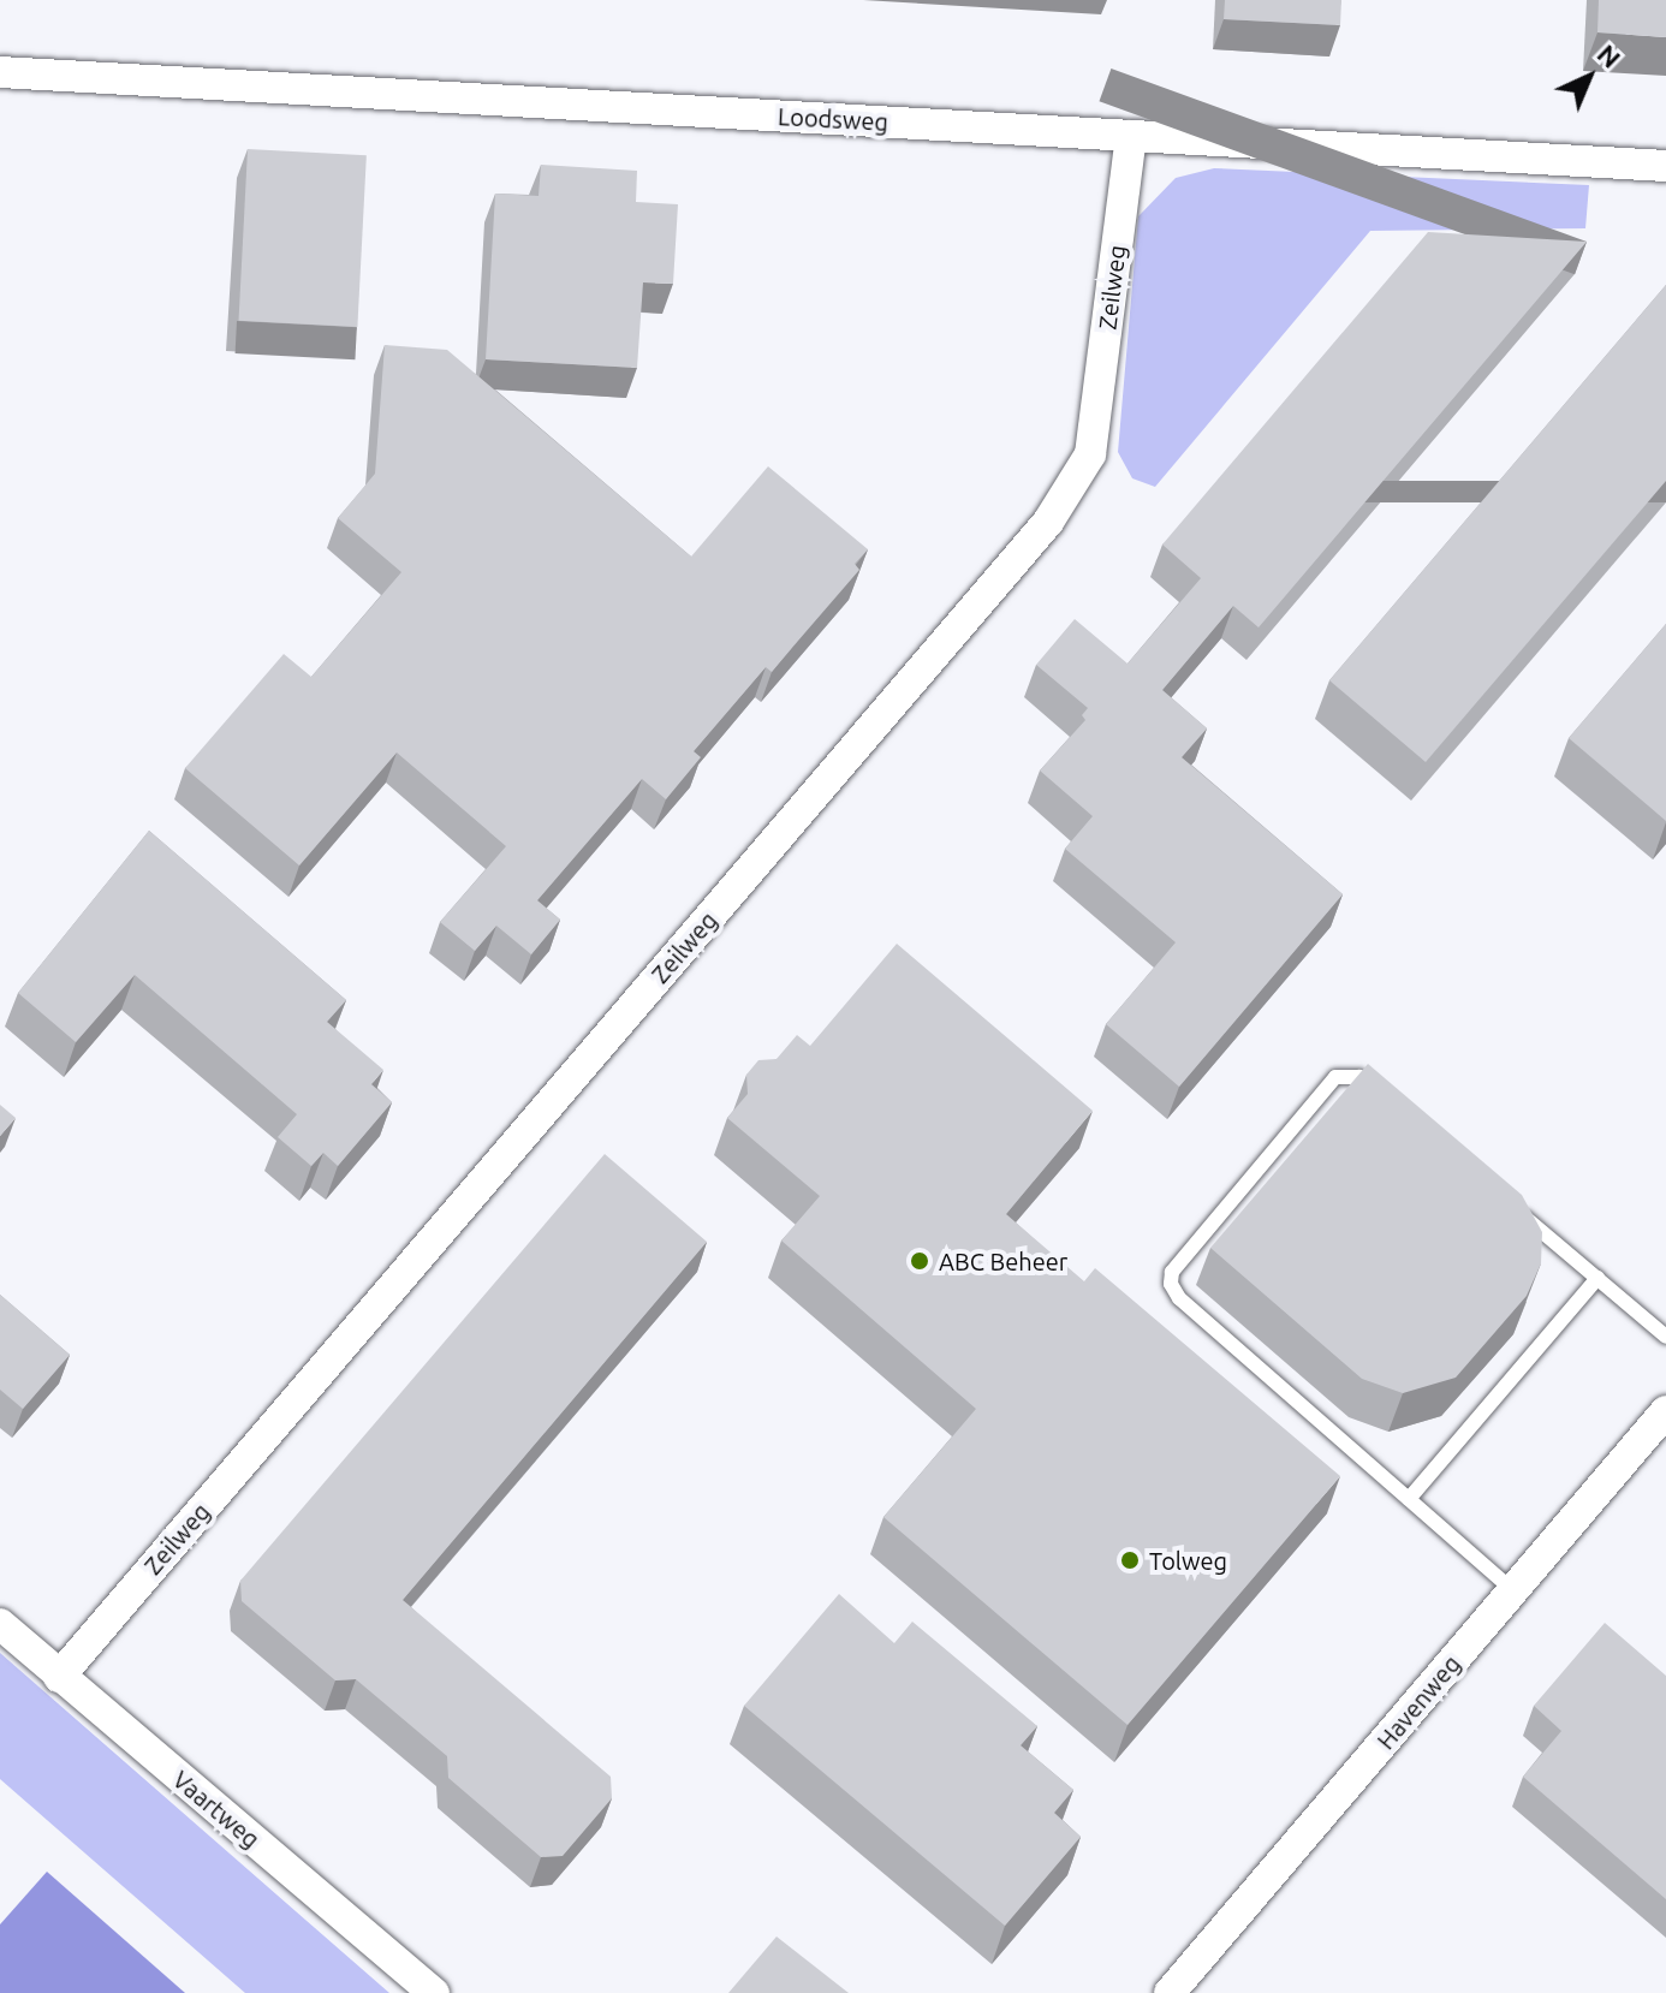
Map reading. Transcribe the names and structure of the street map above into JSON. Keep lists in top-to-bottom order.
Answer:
{
  "streets": {
    "street": [
      "Loodsweg",
      "Zeilweg",
      "Havenweg",
      "Vaartweg"
    ]
  },
  "crossings": [
    ["Loodsweg", "Zeilweg"],
    ["Zeilweg", "Vaartweg"]
  ],
  "places": ["ABC Beheer", "Tolweg"],
  "north": "top right"
}
